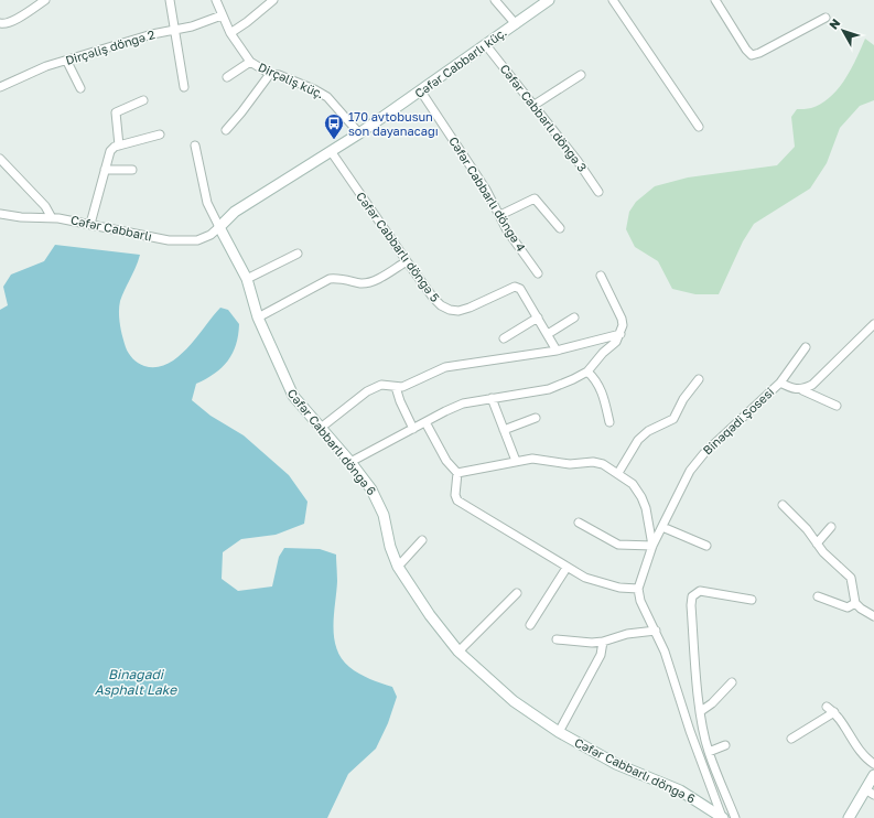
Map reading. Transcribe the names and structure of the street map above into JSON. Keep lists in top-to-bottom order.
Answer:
{
  "streets": {
    "street": [
      "Dirçəliş döngə 2",
      "Cəfər Cabbarlı küç.",
      "Dirçəliş küç.",
      "Cəfər Cabbarlı döngə 3",
      "Cəfər Cabbarlı döngə 4",
      "Cəfər Cabbarlı",
      "Cəfər Cabbarlı döngə 5",
      "Binəqədi Şosesi",
      "Cəfər Cabbarlı döngə 6"
    ]
  },
  "crossings": [
    ["Dirçəliş döngə 2", "Dirçəliş küç."],
    ["Cəfər Cabbarlı küç.", "Dirçəliş küç."],
    ["Cəfər Cabbarlı küç.", "Cəfər Cabbarlı döngə 3"],
    ["Cəfər Cabbarlı küç.", "Cəfər Cabbarlı döngə 4"],
    ["Cəfər Cabbarlı küç.", "Cəfər Cabbarlı"],
    ["Cəfər Cabbarlı küç.", "Cəfər Cabbarlı döngə 5"],
    ["Cəfər Cabbarlı küç.", "Cəfər Cabbarlı döngə 6"],
    ["Cəfər Cabbarlı", "Cəfər Cabbarlı döngə 6"]
  ],
  "water": ["Binagadi Asphalt Lake"],
  "places": {
    "bus stop": ["170 avtobusun son dayanacağı"]
  },
  "north": "top left"
}
